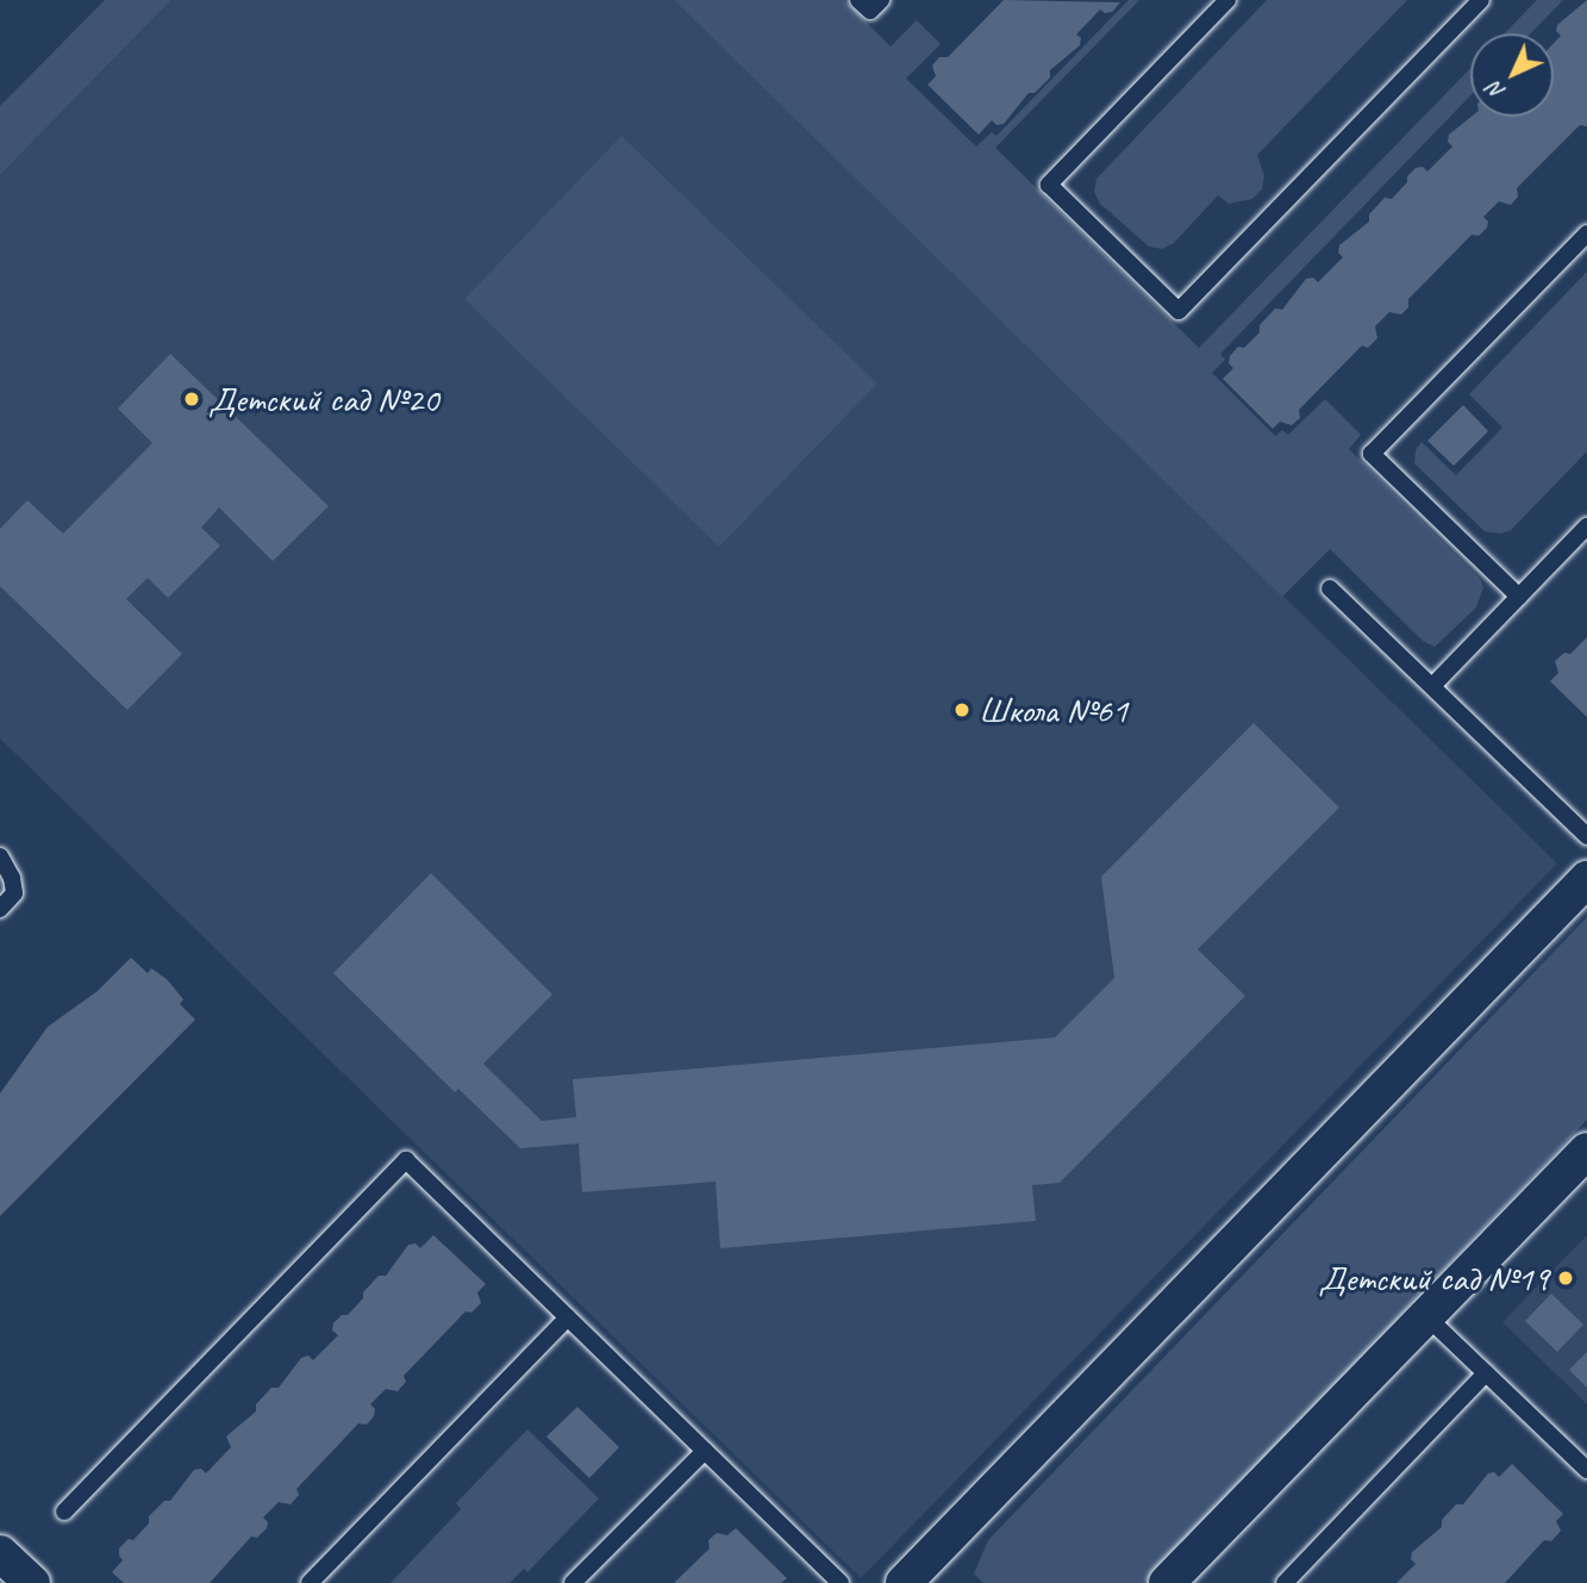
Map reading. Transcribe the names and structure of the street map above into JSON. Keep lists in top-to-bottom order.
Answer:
{
  "places": ["Детский сад №20", "Школа №61", "Детский сад №19"],
  "north": "bottom left"
}
